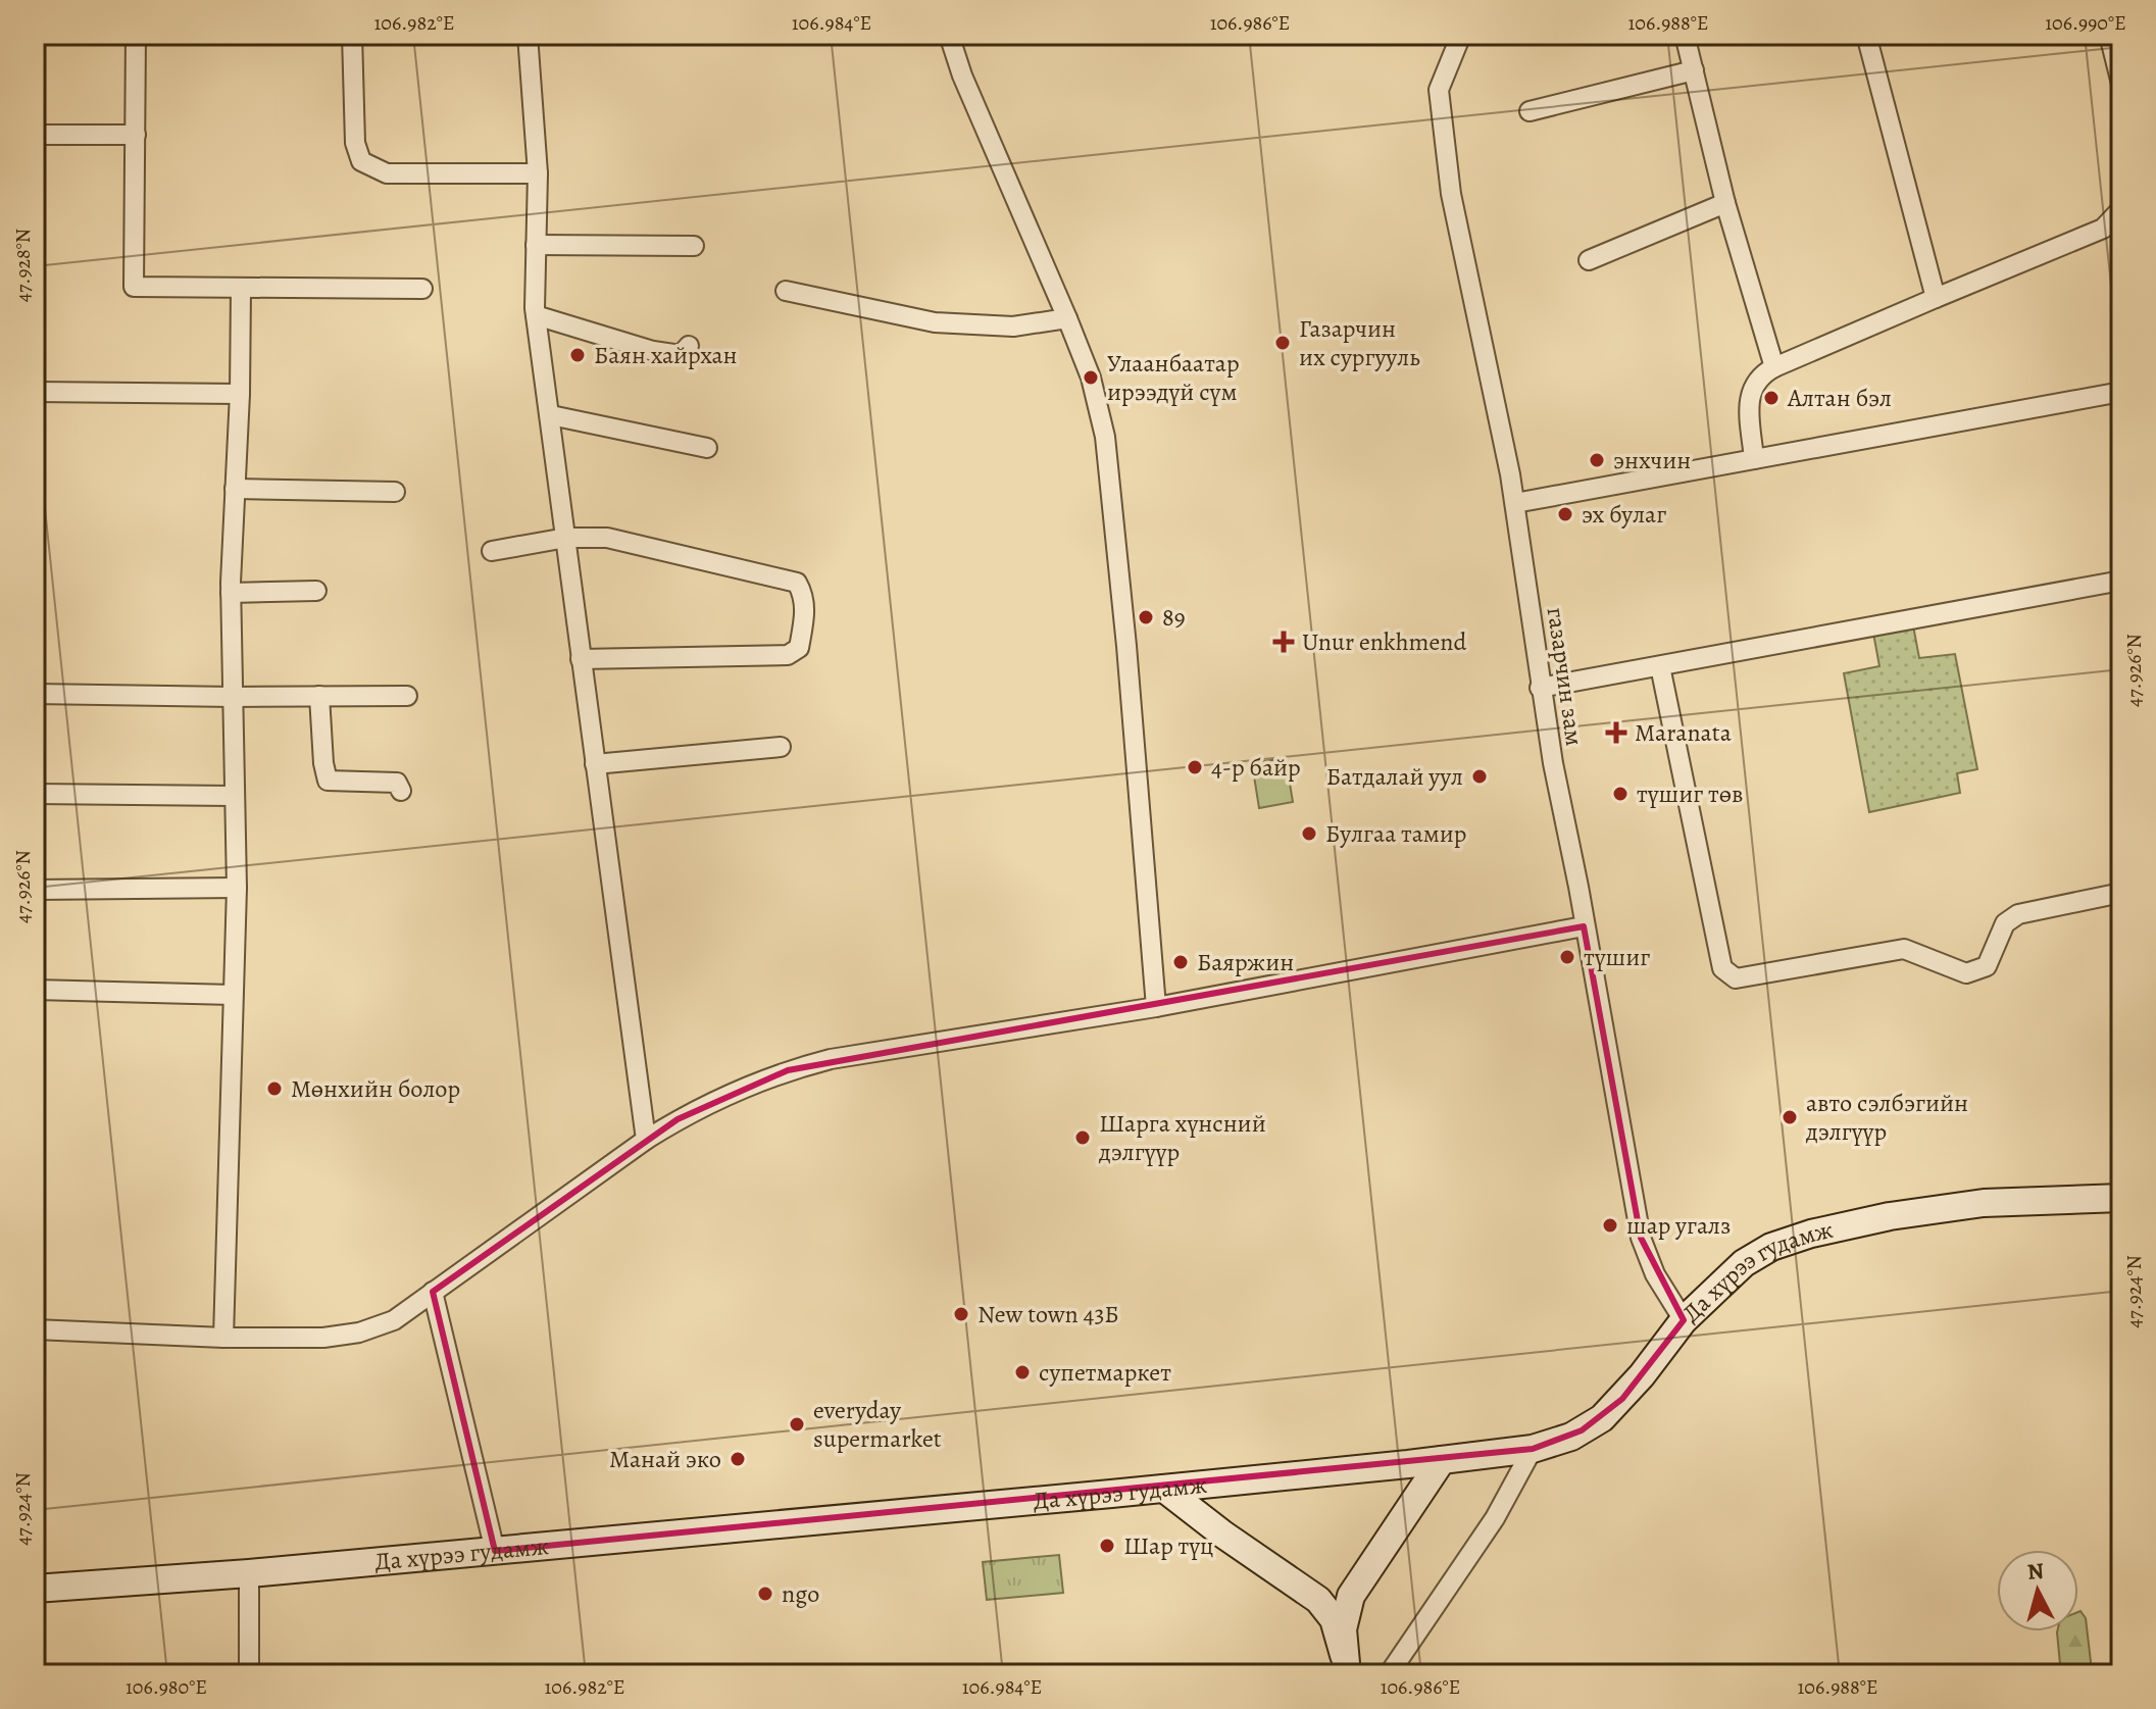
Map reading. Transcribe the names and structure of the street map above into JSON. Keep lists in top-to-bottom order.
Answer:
{
  "streets": {
    "main road": ["Да хүрээ гудамж"],
    "street": ["газарчин зам"]
  },
  "crossings": [
    ["газарчин зам", "Да хүрээ гудамж"]
  ],
  "places": {
    "other": [
      "Газарчин их сургууль",
      "Баян хайрхан",
      "Улаанбаатар ирээдүй сүм",
      "Алтан бэл",
      "энхчин",
      "эх булаг",
      "89",
      "4-р байр",
      "Батдалай уул",
      "түшиг төв",
      "Булгаа тамир",
      "түшиг",
      "Баяржин",
      "Мөнхийн болор",
      "авто сэлбэгийн дэлгүүр",
      "Шарга хүнсний дэлгүүр",
      "шар угалз",
      "New town 43Б",
      "супетмаркет",
      "everyday supermarket",
      "Манай эко",
      "Шар түц",
      "ngo"
    ],
    "health": ["Unur enkhmend", "Maranata"]
  },
  "north": "top",
  "coordinates": [
    "106.982°E",
    "106.984°E",
    "106.986°E",
    "106.988°E",
    "106.990°E",
    "47.928°N",
    "47.926°N",
    "47.924°N",
    "106.980°E"
  ]
}
